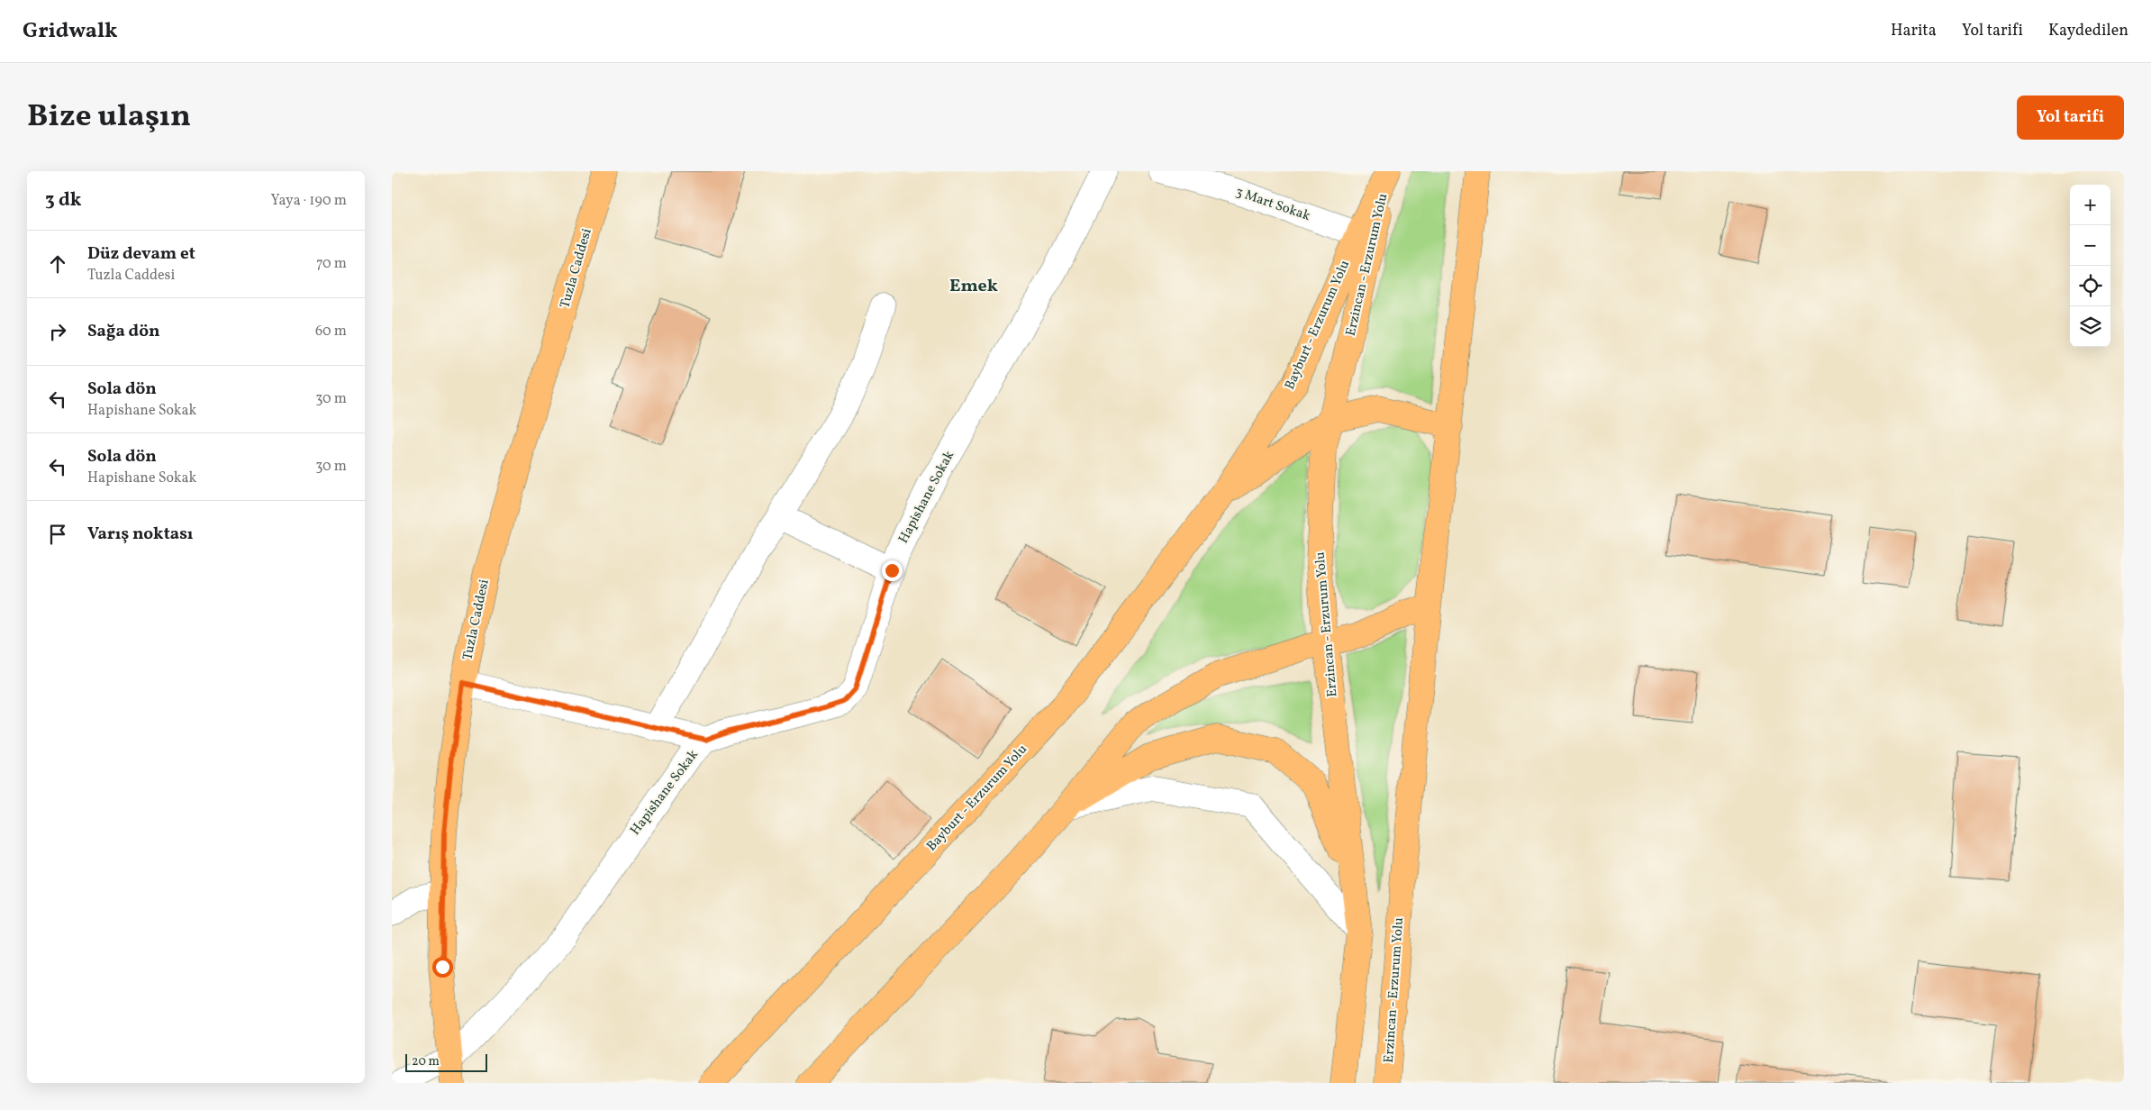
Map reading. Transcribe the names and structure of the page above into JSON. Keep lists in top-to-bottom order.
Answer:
{
  "streets": {
    "main road": ["Erzincan - Erzurum Yolu", "Tuzla Caddesi", "Bayburt - Erzurum Yolu"],
    "street": ["3 Mart Sokak", "Hapishane Sokak"]
  },
  "crossings": [
    ["3 Mart Sokak", "Bayburt - Erzurum Yolu"],
    ["Erzincan - Erzurum Yolu", "Bayburt - Erzurum Yolu"],
    ["Tuzla Caddesi", "Hapishane Sokak"]
  ],
  "districts": ["Emek"],
  "scale_bar": "20 m",
  "page": {
    "header": "Gridwalk",
    "nav": ["Harita", "Yol tarifi", "Kaydedilen"],
    "title": "Bize ulaşın",
    "buttons": "Yol tarifi",
    "heading": ["3 dk", "Yaya · 190 m"],
    "map_buttons": ["+", "−"],
    "list": [
      ["Düz devam et", "Tuzla Caddesi", "70 m"],
      ["Sağa dön", "60 m"],
      ["Sola dön", "Hapishane Sokak", "30 m"],
      ["Sola dön", "Hapishane Sokak", "30 m"],
      "Varış noktası"
    ],
    "scale": "20 m"
  }
}
